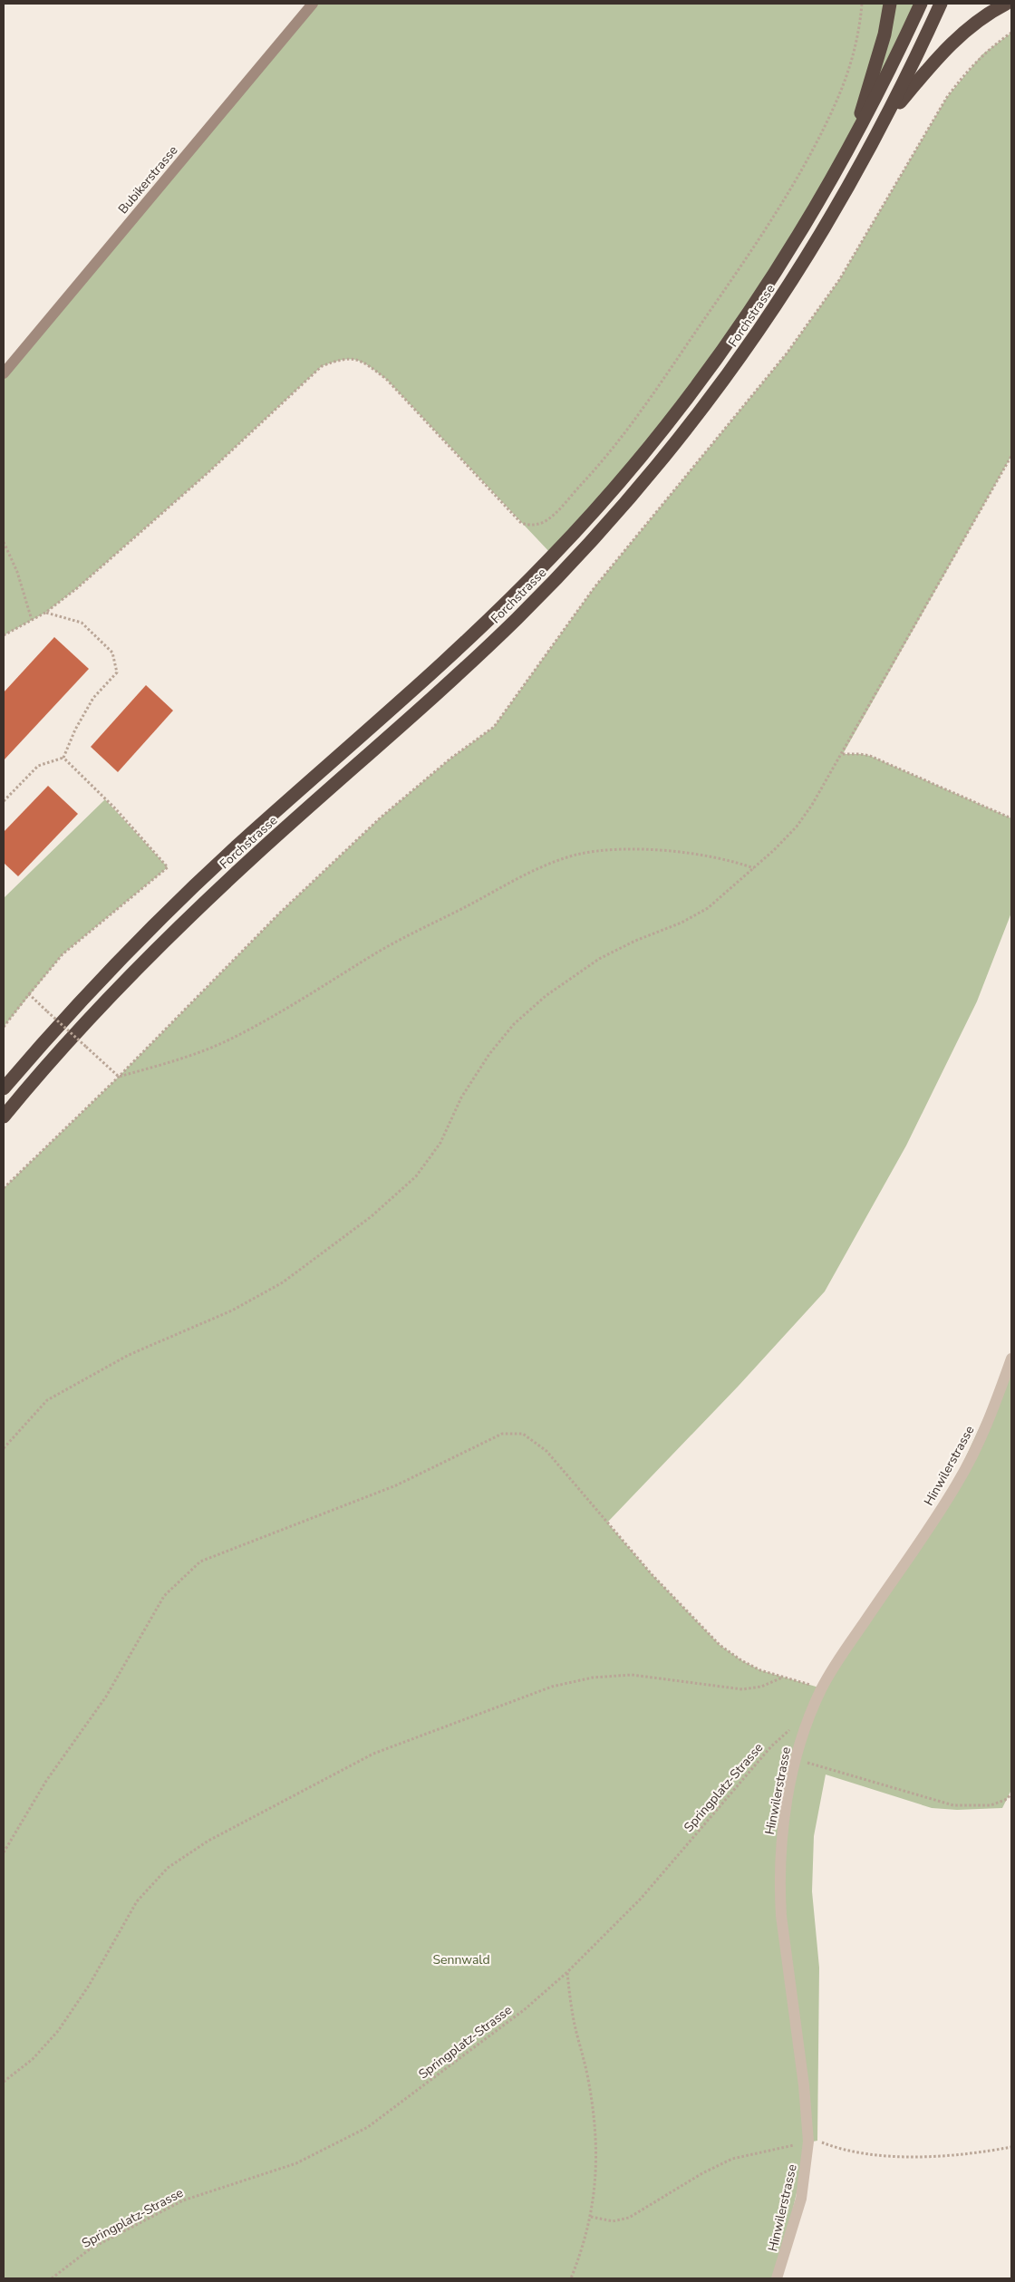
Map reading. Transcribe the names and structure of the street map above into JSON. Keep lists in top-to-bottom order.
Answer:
{
  "streets": {
    "highway": ["Forchstrasse"],
    "street": ["Bubikerstrasse", "Hinwilerstrasse"],
    "path": ["Springplatz-Strasse"]
  },
  "crossings": [
    ["Hinwilerstrasse", "Springplatz-Strasse"]
  ],
  "parks": ["Sennwald"]
}
